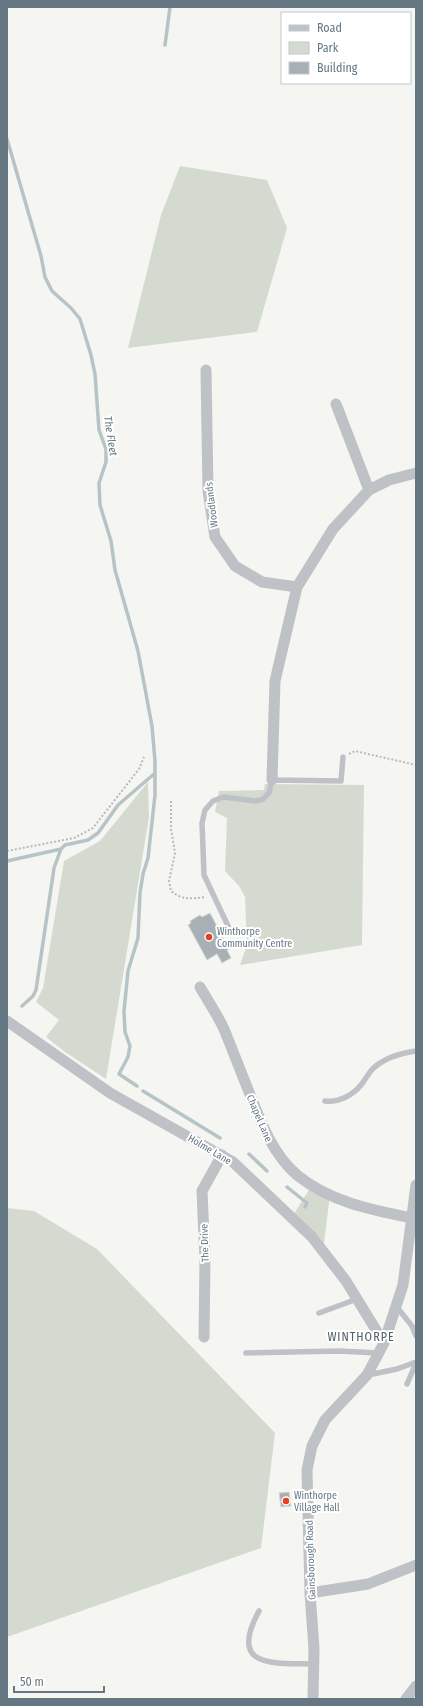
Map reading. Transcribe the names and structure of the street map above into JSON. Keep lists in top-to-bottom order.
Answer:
{
  "streets": {
    "street": [
      "Woodlands",
      "Chapel Lane",
      "Holme Lane",
      "The Drive",
      "Gainsborough Road"
    ]
  },
  "crossings": [
    ["Chapel Lane", "Gainsborough Road"],
    ["Holme Lane", "The Drive"],
    ["Holme Lane", "Gainsborough Road"]
  ],
  "districts": ["WINTHORPE"],
  "water": ["The Fleet"],
  "places": ["Winthorpe Community Centre", "Winthorpe Village Hall"],
  "legend": ["Road", "Park", "Building"],
  "scale_bar": "50 m"
}
